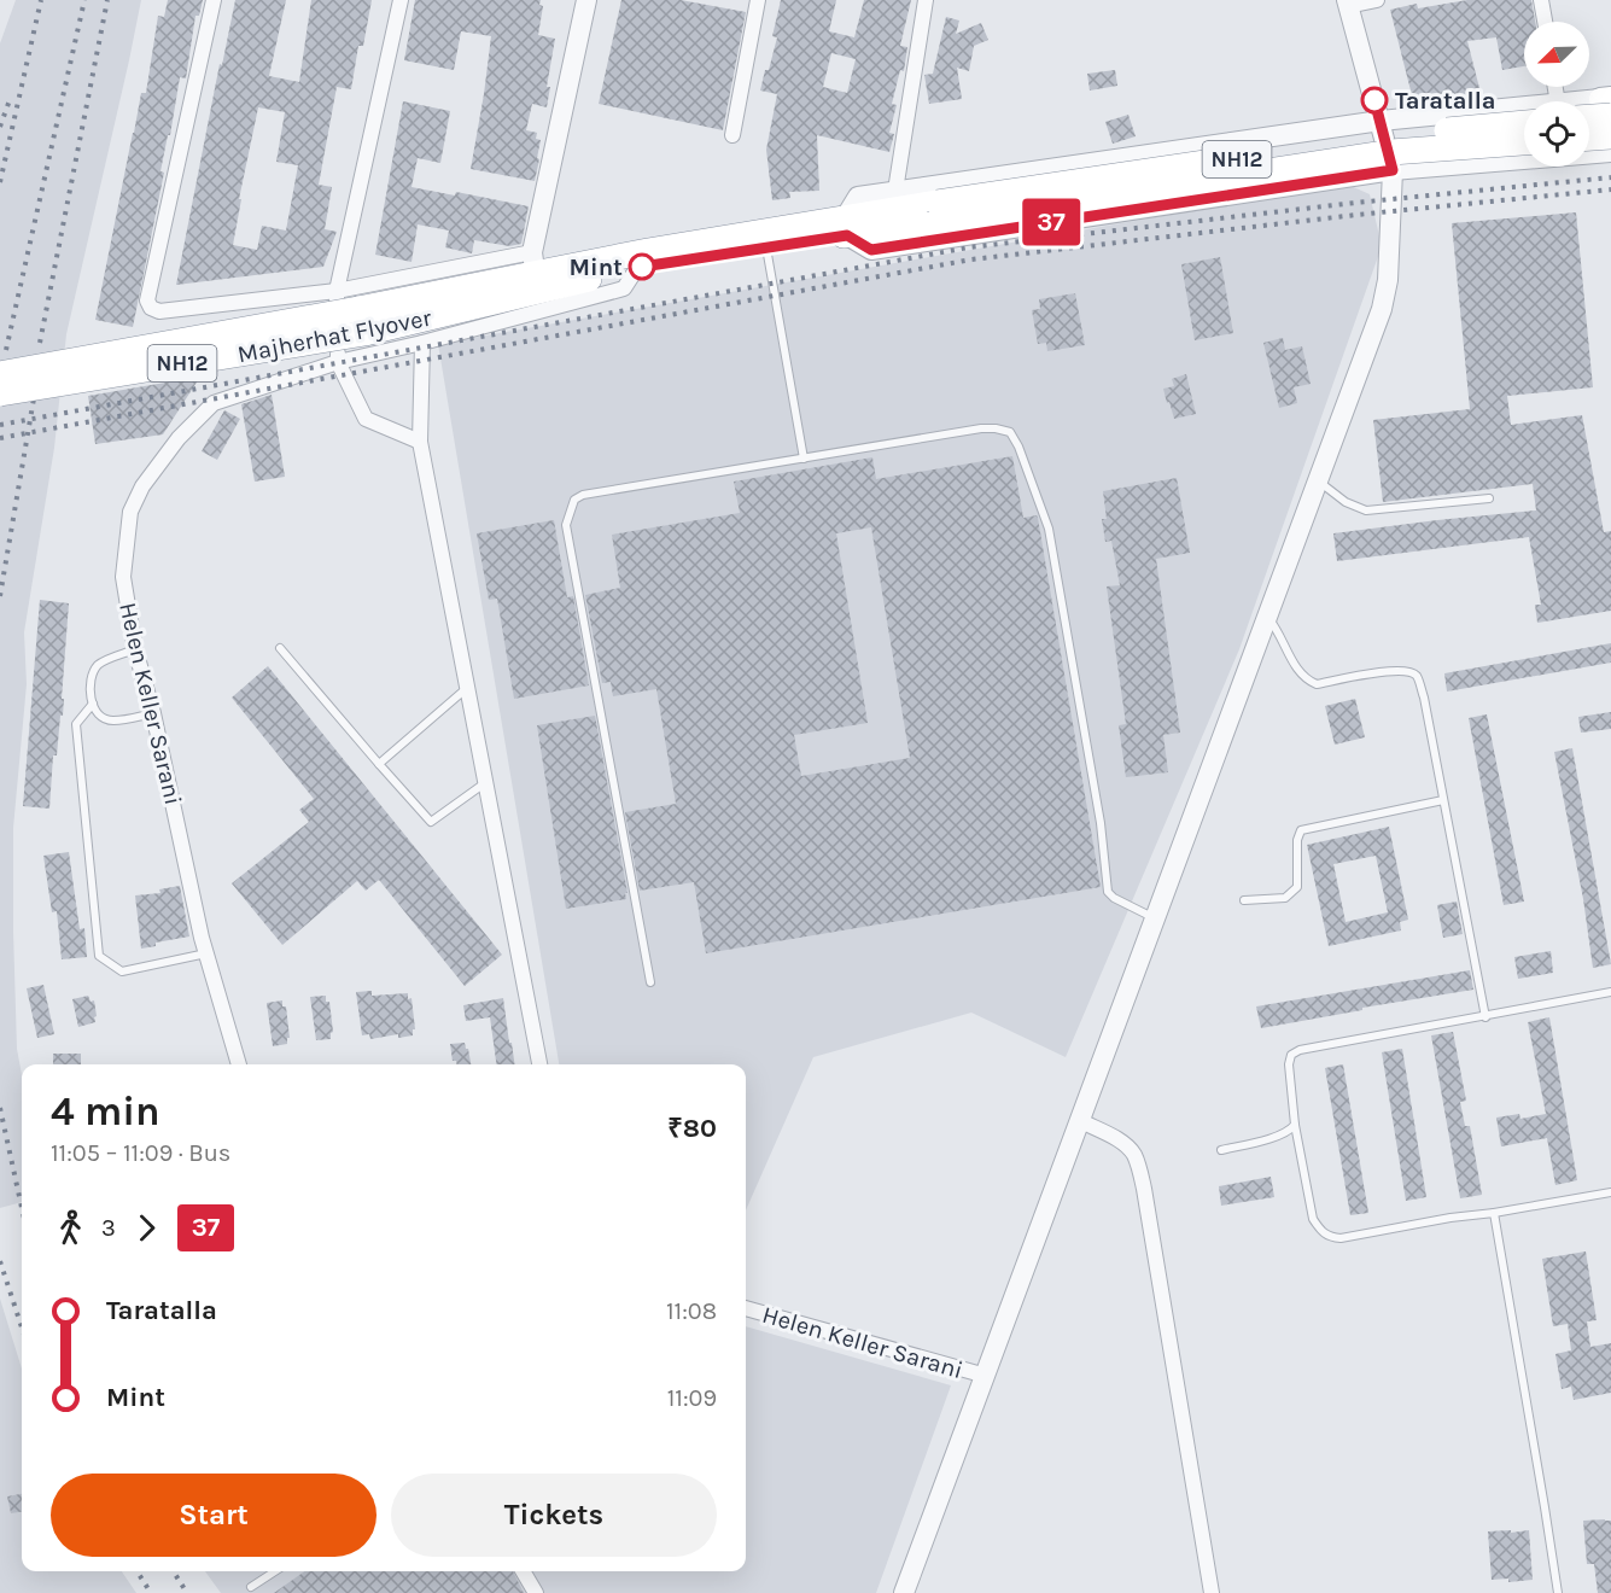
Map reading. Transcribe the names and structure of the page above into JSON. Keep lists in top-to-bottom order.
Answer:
{
  "streets": {
    "highway": ["NH12", "Majherhat Flyover"],
    "street": ["Helen Keller Sarani"]
  },
  "crossings": [
    ["NH12", "Majherhat Flyover"],
    ["NH12", "Helen Keller Sarani"]
  ],
  "places": ["Taratalla", "Mint"],
  "lines": ["bus line 37"],
  "north": "bottom left",
  "page": {
    "on_map": "37",
    "heading": ["4 min", "11:05 – 11:09 · Bus", "₹80"],
    "legs": ["3", "37"],
    "list": [
      {
        "name": "Taratalla",
        "value": "11:08"
      },
      {
        "name": "Mint",
        "value": "11:09"
      }
    ],
    "buttons": ["Start", "Tickets"]
  }
}
